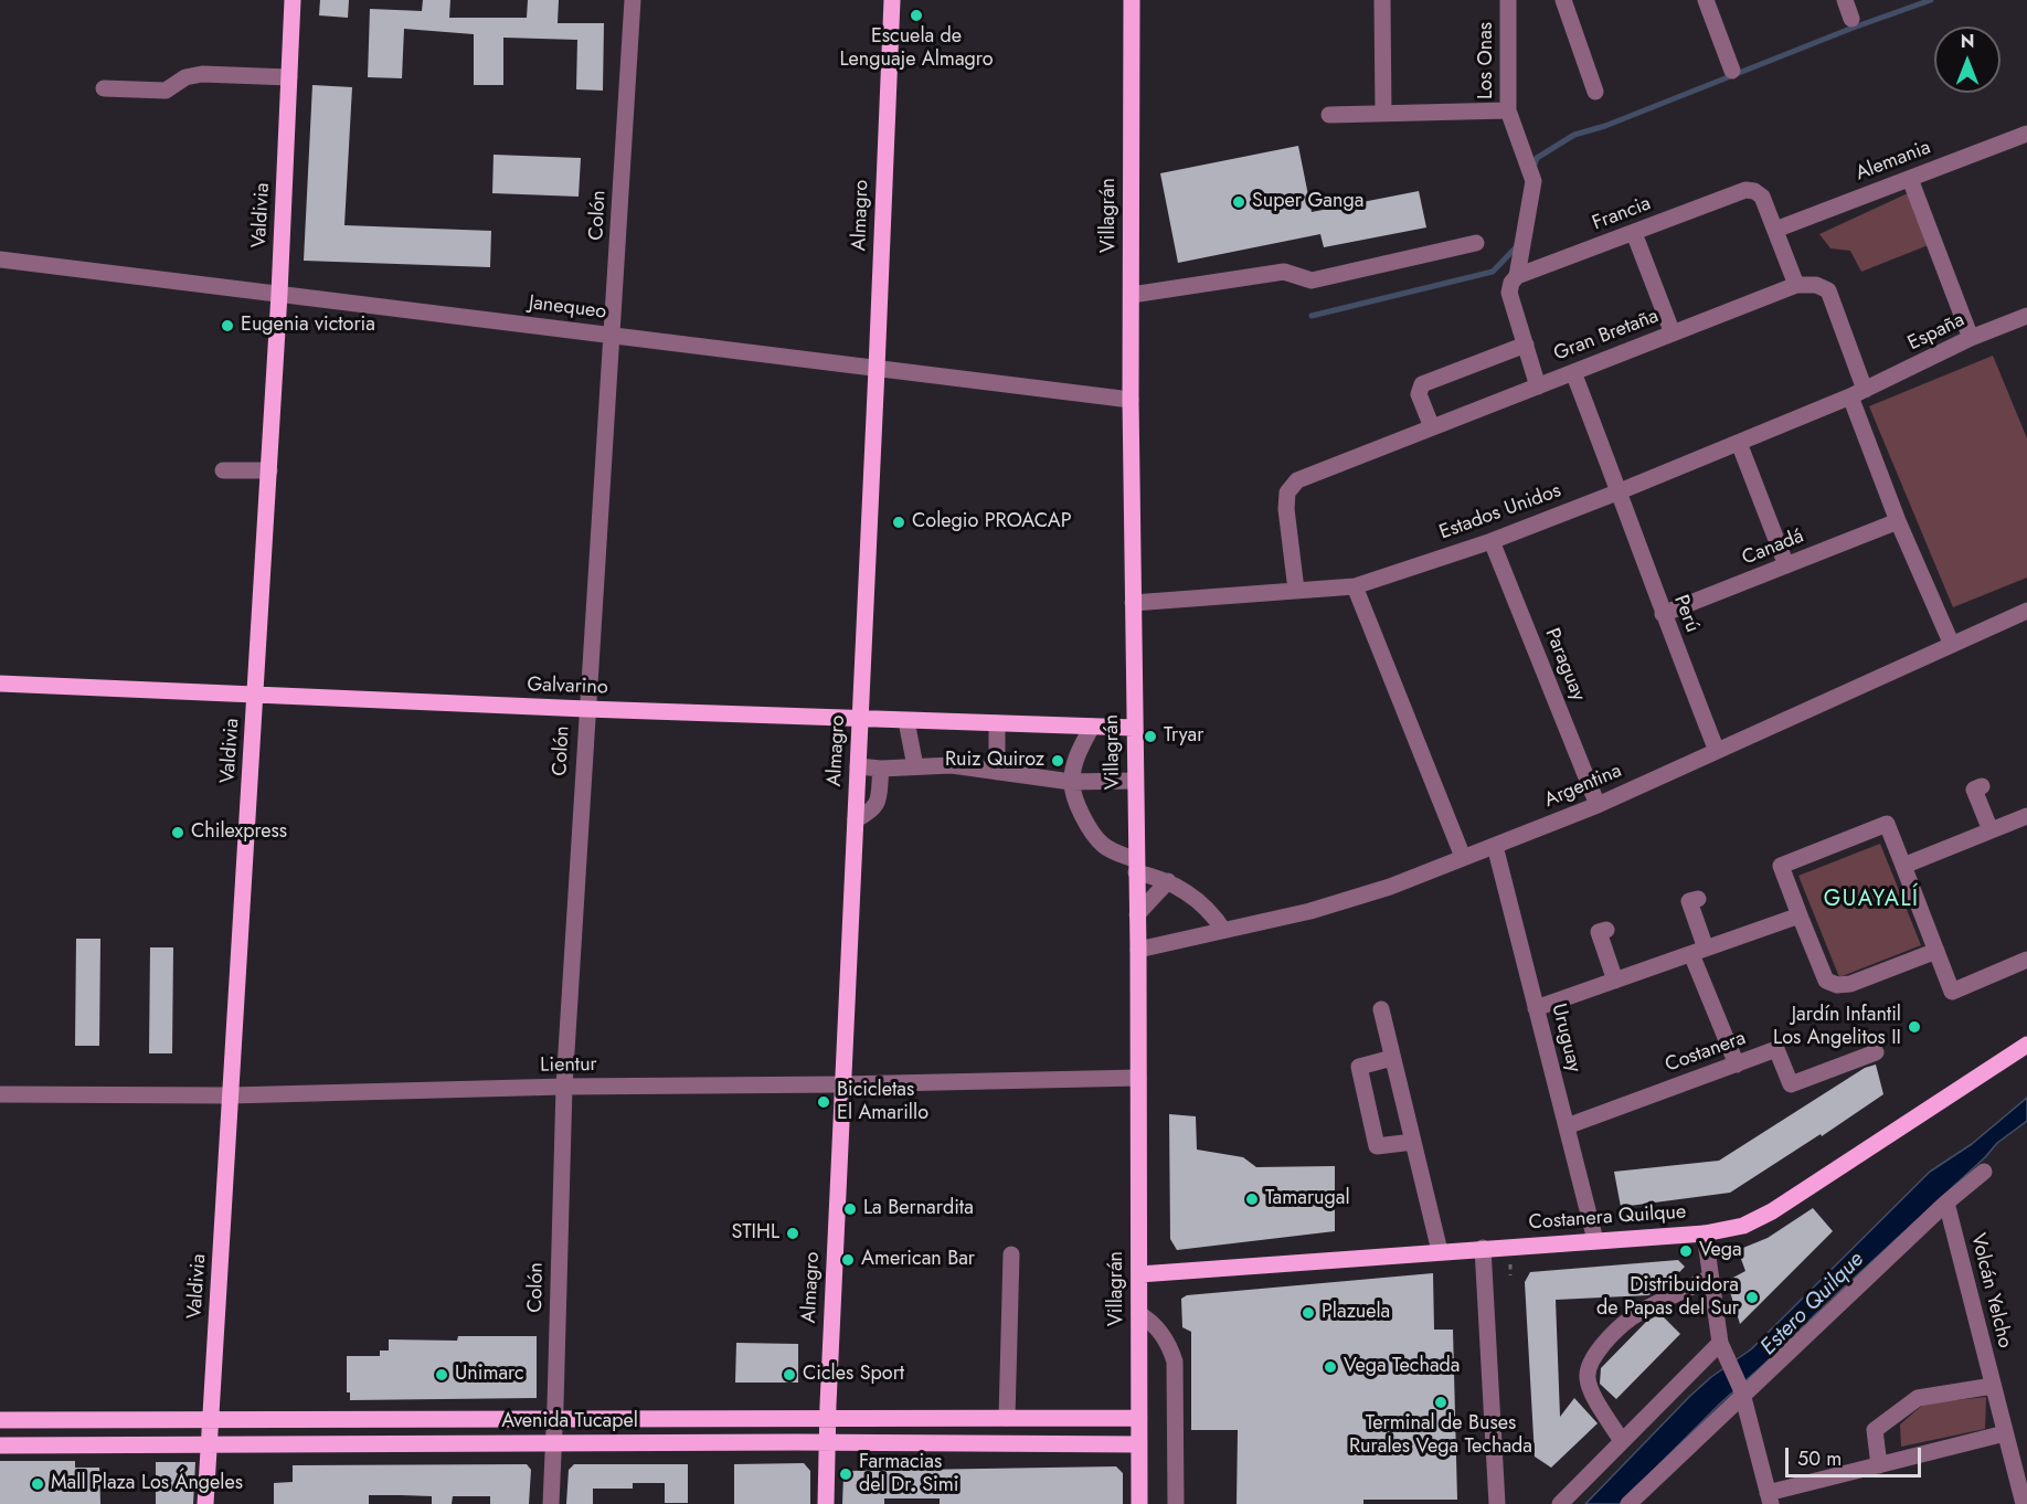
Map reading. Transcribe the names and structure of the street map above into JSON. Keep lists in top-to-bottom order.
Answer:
{
  "streets": {
    "main road": [
      "Valdivia",
      "Almagro",
      "Villagrán",
      "Galvarino",
      "Costanera Quilque",
      "Avenida Tucapel"
    ],
    "street": [
      "Los Onas",
      "Alemania",
      "Francia",
      "Colón",
      "Janequeo",
      "España",
      "Gran Bretaña",
      "Estados Unidos",
      "Canadá",
      "Perú",
      "Paraguay",
      "Argentina",
      "Uruguay",
      "Costanera",
      "Lientur",
      "Volcán Yelcho"
    ]
  },
  "crossings": [
    ["Los Onas", "Francia"],
    ["Alemania", "Francia"],
    ["Francia", "Gran Bretaña"],
    ["Valdivia", "Janequeo"],
    ["Valdivia", "Galvarino"],
    ["Valdivia", "Lientur"],
    ["Valdivia", "Avenida Tucapel"],
    ["Colón", "Janequeo"],
    ["Colón", "Galvarino"],
    ["Colón", "Lientur"],
    ["Colón", "Avenida Tucapel"],
    ["Almagro", "Janequeo"],
    ["Almagro", "Galvarino"],
    ["Almagro", "Lientur"],
    ["Almagro", "Avenida Tucapel"],
    ["Villagrán", "Janequeo"],
    ["Villagrán", "Estados Unidos"],
    ["Villagrán", "Galvarino"],
    ["Villagrán", "Argentina"],
    ["Villagrán", "Lientur"],
    ["Villagrán", "Costanera Quilque"],
    ["Villagrán", "Avenida Tucapel"],
    ["España", "Estados Unidos"],
    ["Gran Bretaña", "Estados Unidos"],
    ["Gran Bretaña", "Perú"],
    ["Estados Unidos", "Perú"],
    ["Estados Unidos", "Paraguay"],
    ["Canadá", "Perú"],
    ["Perú", "Argentina"],
    ["Paraguay", "Argentina"],
    ["Argentina", "Uruguay"],
    ["Uruguay", "Costanera"],
    ["Uruguay", "Costanera Quilque"]
  ],
  "districts": ["GUAYALÍ"],
  "water": ["Estero Quilque"],
  "places": [
    "Escuela de Lenguaje Almagro",
    "Super Ganga",
    "Eugenia victoria",
    "Colegio PROACAP",
    "Tryar",
    "Ruiz Quiroz",
    "Chilexpress",
    "Jardín Infantil Los Angelitos II",
    "Bicicletas El Amarillo",
    "Tamarugal",
    "La Bernardita",
    "STIHL",
    "Vega",
    "American Bar",
    "Distribuidora de Papas del Sur",
    "Plazuela",
    "Vega Techada",
    "Unimarc",
    "Cicles Sport",
    "Terminal de Buses Rurales Vega Techada",
    "Farmacias del Dr. Simi",
    "Mall Plaza Los Ángeles"
  ],
  "scale_bar": "50 m",
  "north": "top"
}
